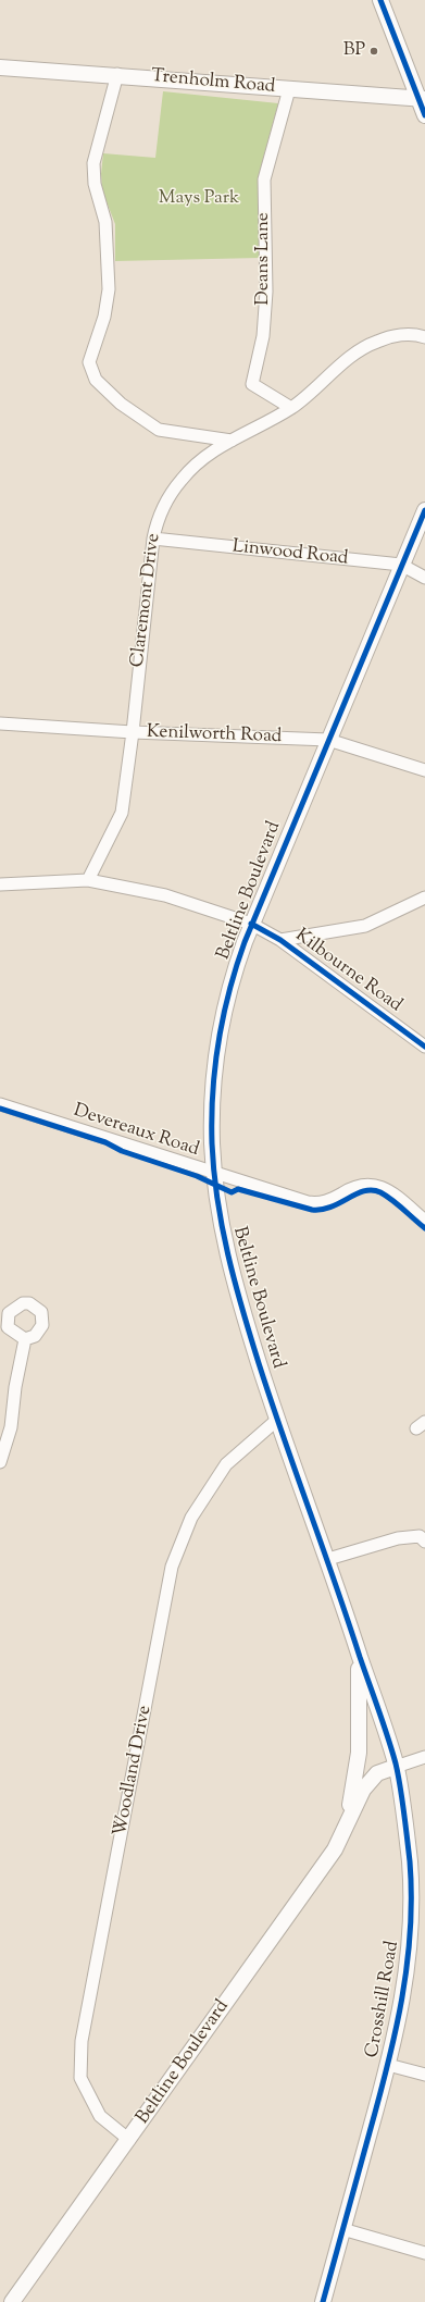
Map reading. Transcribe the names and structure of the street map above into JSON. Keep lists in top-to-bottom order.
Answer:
{
  "streets": {
    "main road": ["Trenholm Road", "Beltline Boulevard", "Crosshill Road"],
    "street": [
      "Deans Lane",
      "Linwood Road",
      "Claremont Drive",
      "Kenilworth Road",
      "Kilbourne Road",
      "Devereaux Road",
      "Woodland Drive"
    ]
  },
  "crossings": [
    ["Trenholm Road", "Deans Lane"],
    ["Deans Lane", "Claremont Drive"],
    ["Linwood Road", "Claremont Drive"],
    ["Linwood Road", "Beltline Boulevard"],
    ["Claremont Drive", "Kenilworth Road"],
    ["Claremont Drive", "Kilbourne Road"],
    ["Kenilworth Road", "Beltline Boulevard"],
    ["Beltline Boulevard", "Kilbourne Road"],
    ["Beltline Boulevard", "Devereaux Road"],
    ["Beltline Boulevard", "Woodland Drive"],
    ["Beltline Boulevard", "Crosshill Road"]
  ],
  "parks": ["Mays Park"],
  "places": ["BP"]
}
